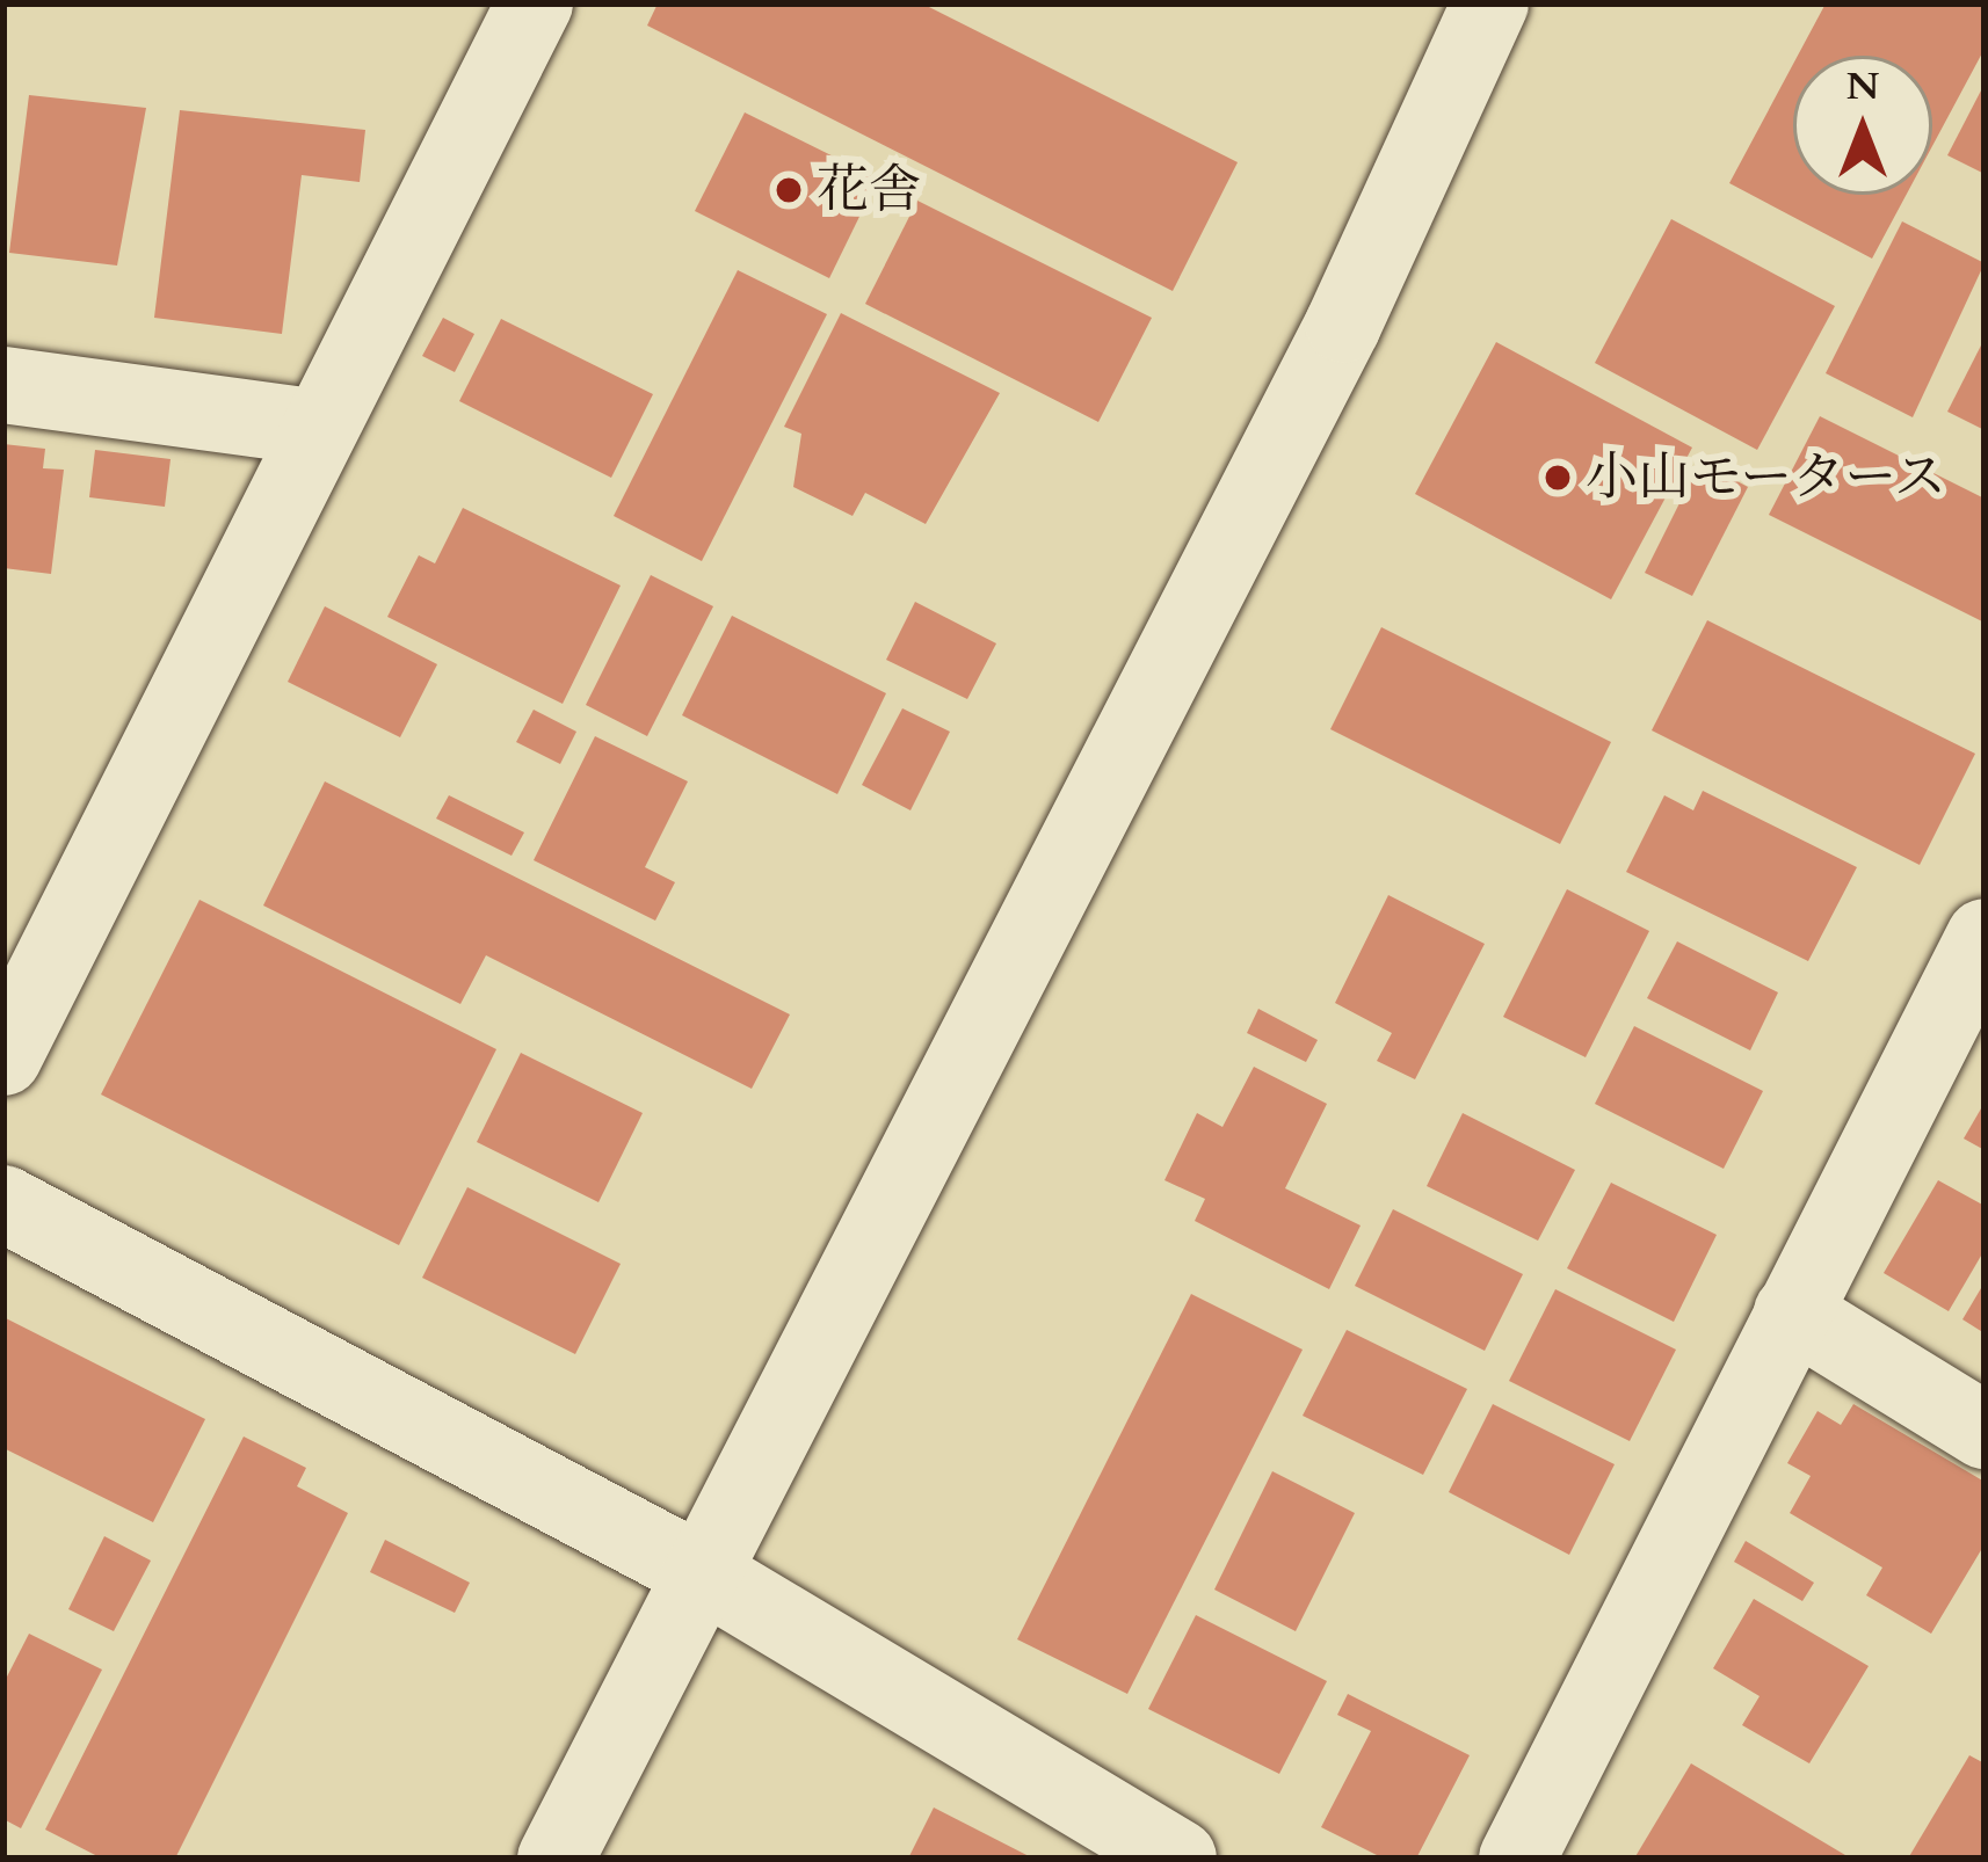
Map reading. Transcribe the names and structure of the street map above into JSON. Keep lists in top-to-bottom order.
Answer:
{
  "places": ["花舎", "小山モータース"],
  "north": "top"
}
